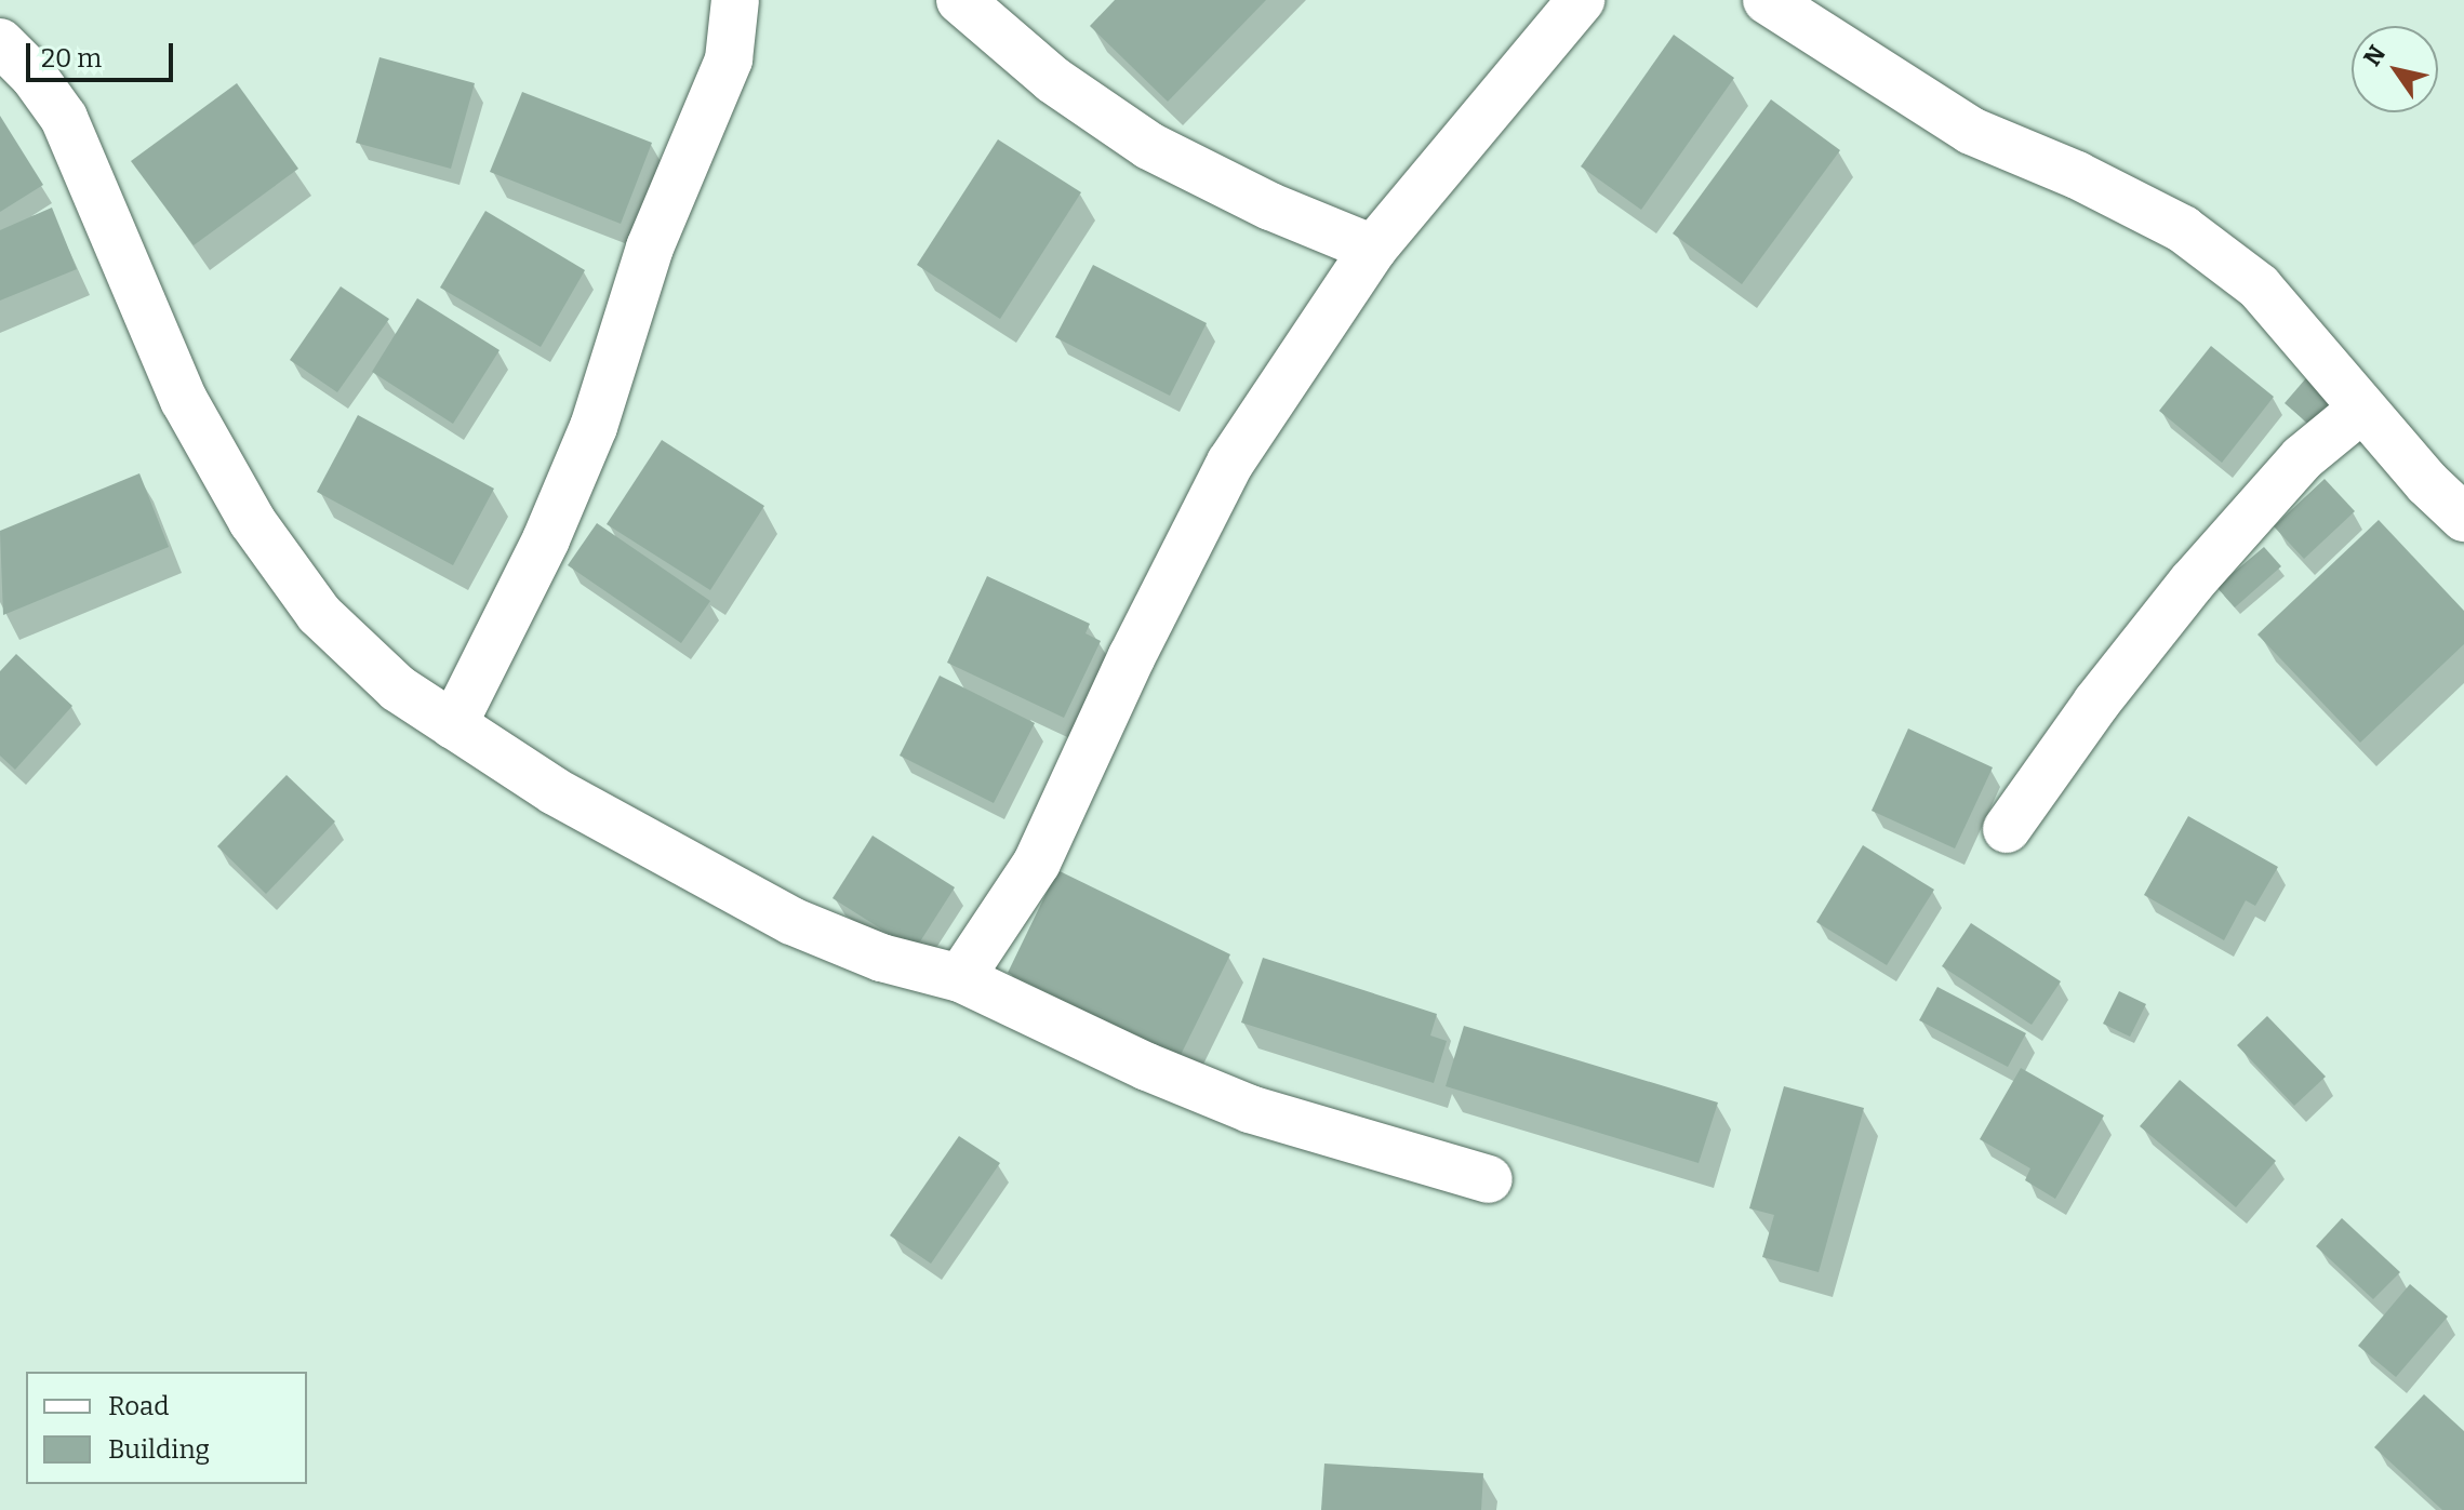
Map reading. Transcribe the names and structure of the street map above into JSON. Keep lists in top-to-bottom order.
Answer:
{
  "legend": ["Road", "Building"],
  "scale_bar": "20 m",
  "north": "top left"
}
